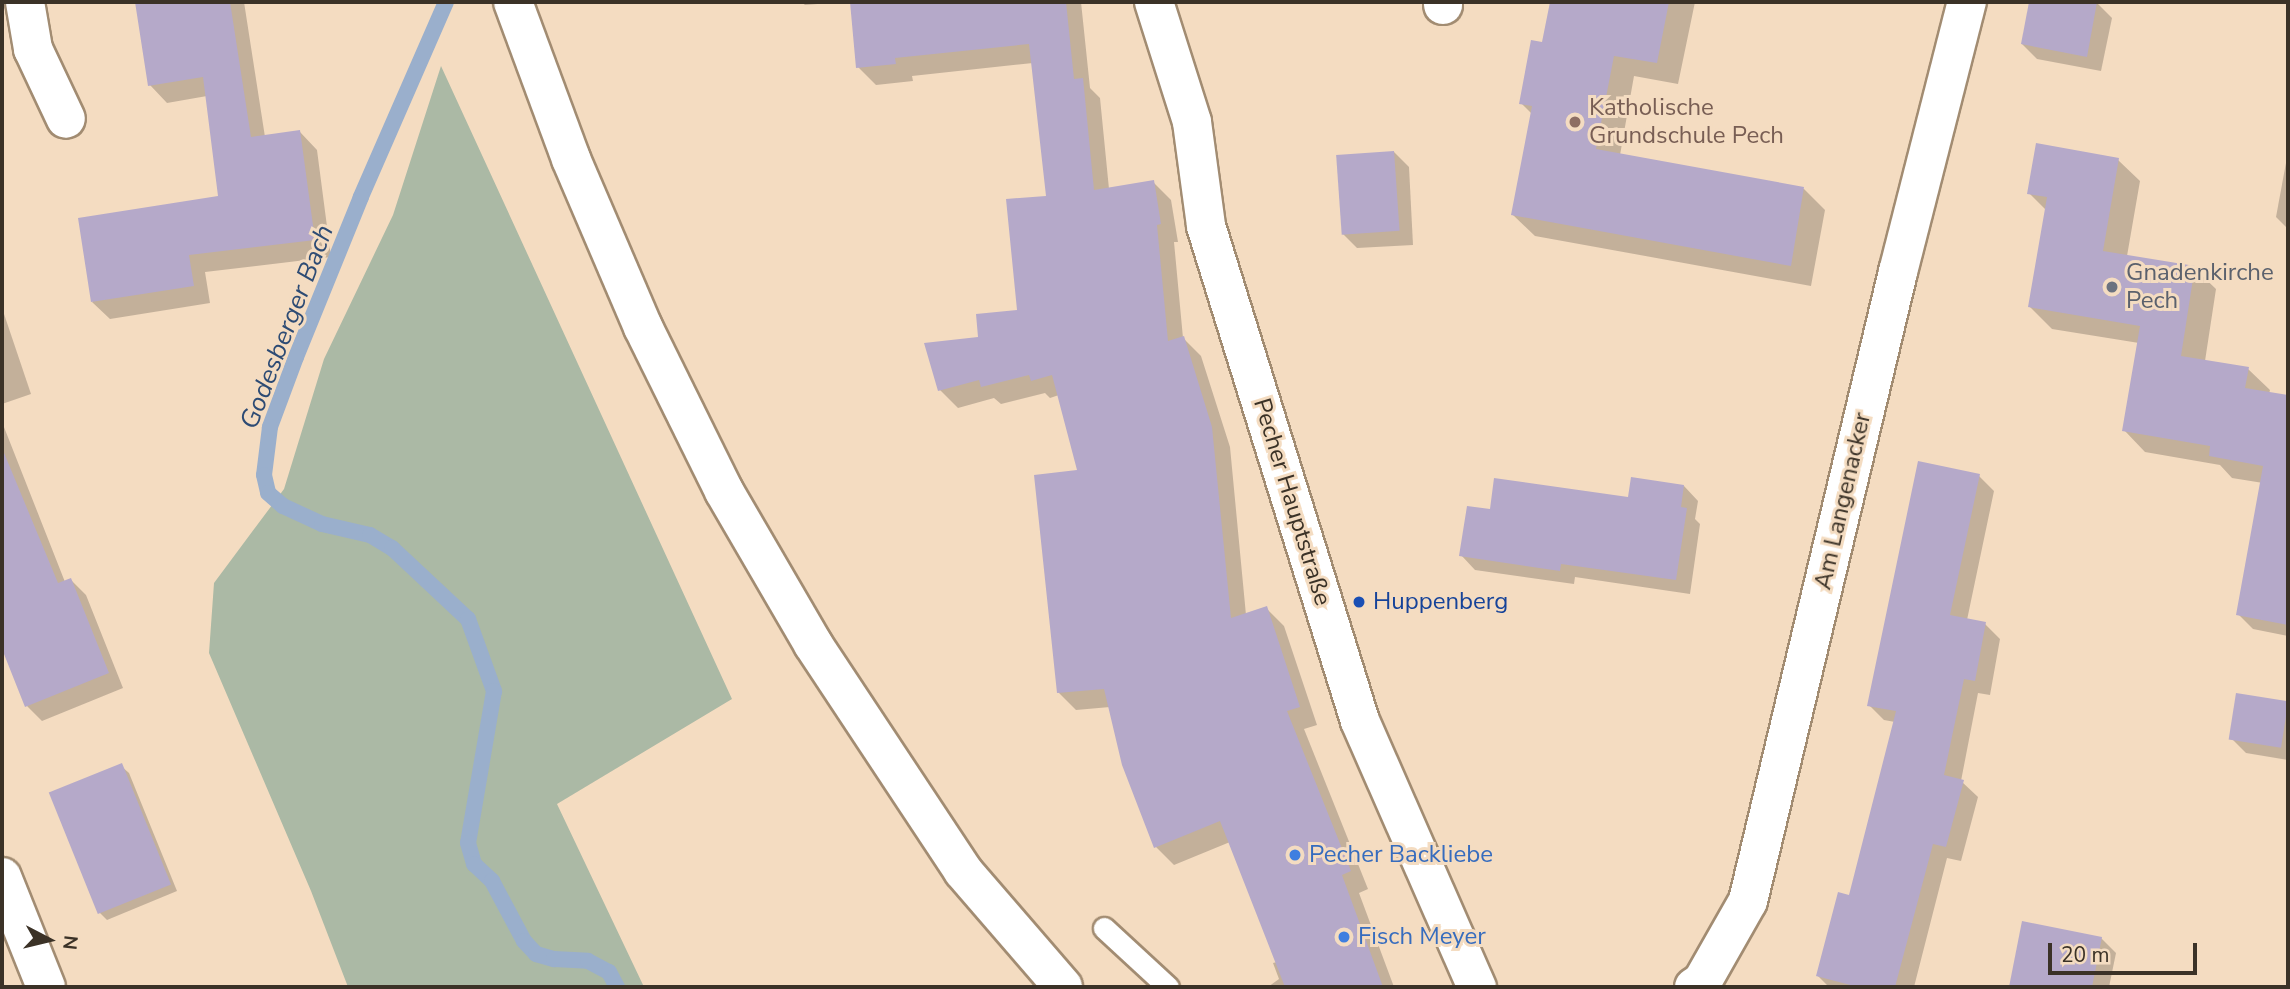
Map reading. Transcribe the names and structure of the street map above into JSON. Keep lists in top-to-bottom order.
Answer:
{
  "streets": {
    "street": ["Am Langenacker", "Pecher Hauptstraße"]
  },
  "water": ["Godesberger Bach"],
  "places": [
    "Katholische Grundschule Pech",
    "Gnadenkirche Pech",
    "Huppenberg",
    "Pecher Backliebe",
    "Fisch Meyer"
  ],
  "scale_bar": "20 m",
  "north": "right"
}
